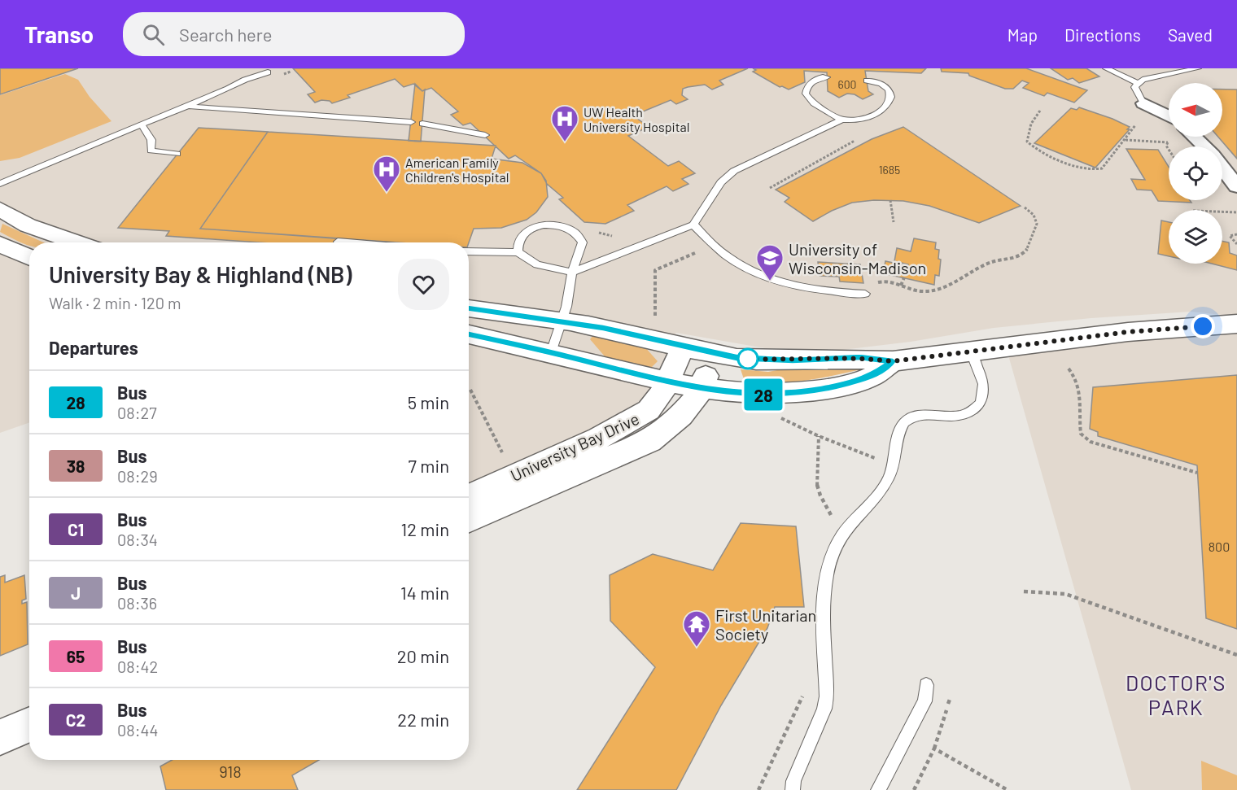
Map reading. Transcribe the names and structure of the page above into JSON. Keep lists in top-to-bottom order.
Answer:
{
  "streets": {
    "street": ["University Bay Drive"]
  },
  "districts": ["DOCTOR'S PARK"],
  "places": {
    "hospital": ["UW Health University Hospital", "American Family Children's Hospital"],
    "school or university": ["University of Wisconsin-Madison"],
    "temple": ["First Unitarian Society"]
  },
  "lines": ["bus line 28"],
  "house_numbers": [
    "600",
    "1685",
    "800",
    "918"
  ],
  "north": "left",
  "page": {
    "header": "Transo",
    "search": "Search here",
    "nav": ["Map", "Directions", "Saved"],
    "on_map": "28",
    "heading": [
      ["University Bay & Highland (NB)", "Walk · 2 min · 120 m"],
      "Departures"
    ],
    "list": [
      {
        "mark": "28",
        "name": "Bus",
        "note": "08:27",
        "value": "5 min"
      },
      {
        "mark": "38",
        "name": "Bus",
        "note": "08:29",
        "value": "7 min"
      },
      {
        "mark": "C1",
        "name": "Bus",
        "note": "08:34",
        "value": "12 min"
      },
      {
        "mark": "J",
        "name": "Bus",
        "note": "08:36",
        "value": "14 min"
      },
      {
        "mark": "65",
        "name": "Bus",
        "note": "08:42",
        "value": "20 min"
      },
      {
        "mark": "C2",
        "name": "Bus",
        "note": "08:44",
        "value": "22 min"
      }
    ]
  }
}
